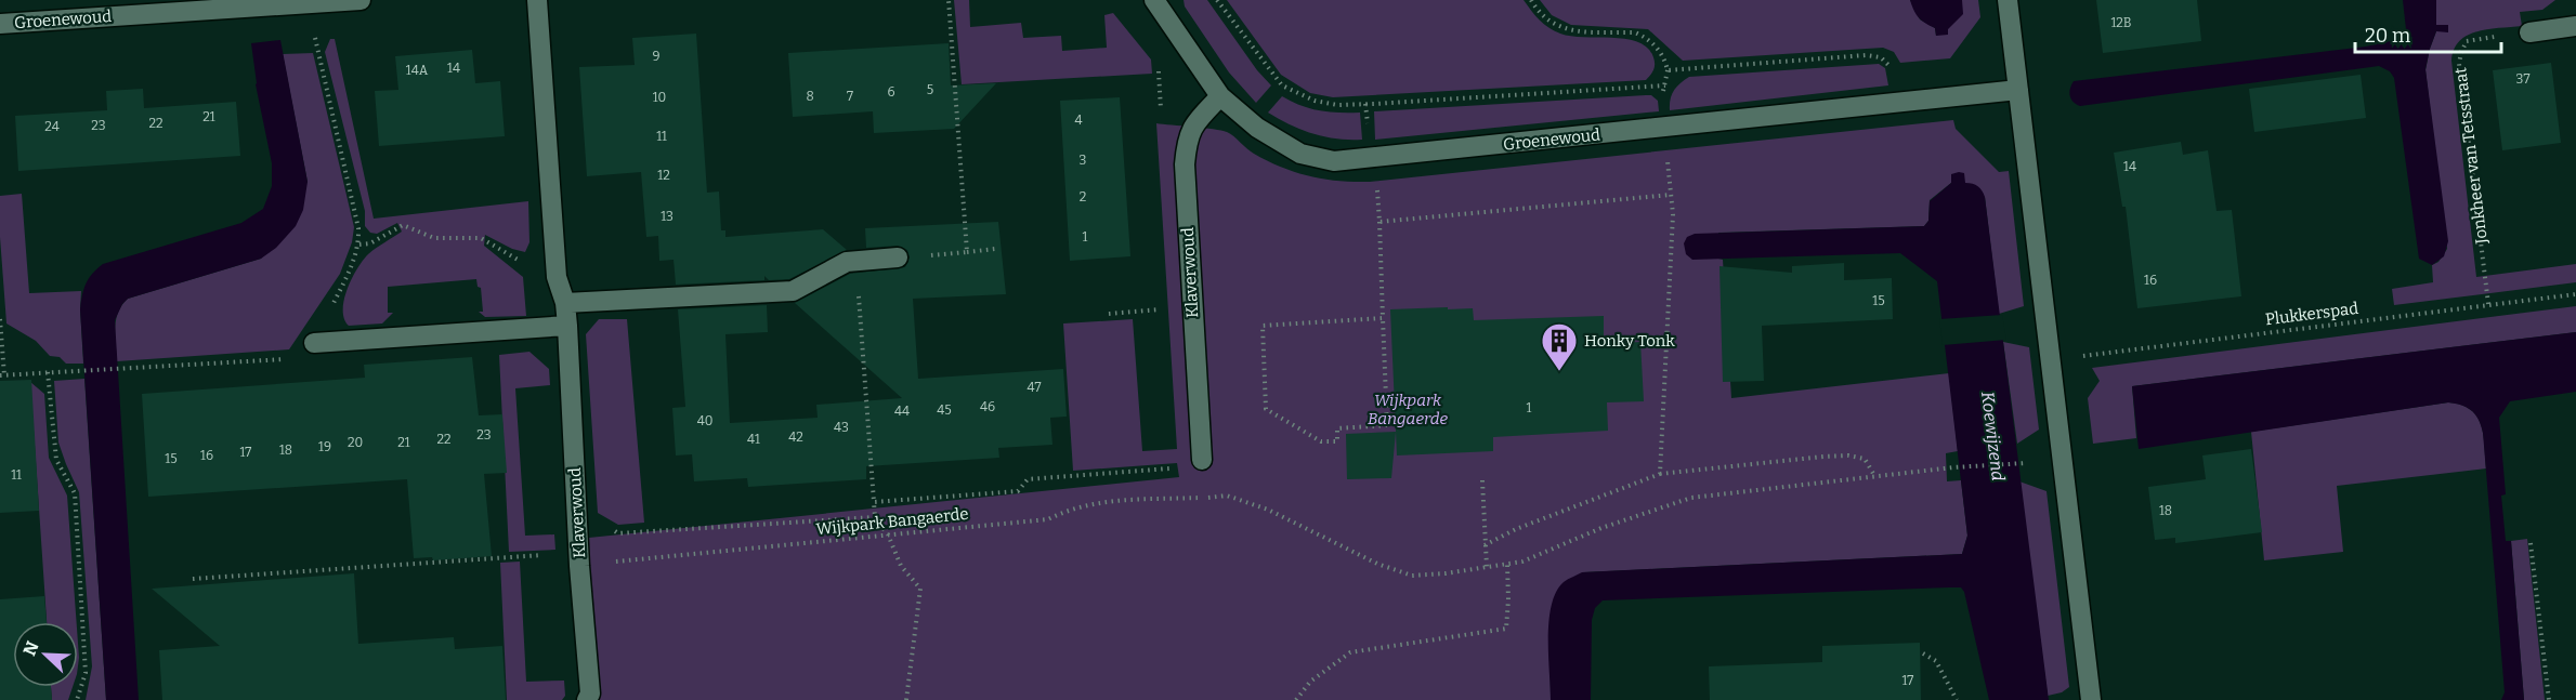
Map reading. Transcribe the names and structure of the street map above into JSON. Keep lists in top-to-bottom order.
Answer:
{
  "streets": {
    "street": ["Groenewoud", "Klaverwoud"],
    "path": ["Jonkheer van Tetsstraat", "Plukkerspad", "Wijkpark Bangaerde"]
  },
  "crossings": [
    ["Groenewoud", "Klaverwoud"],
    ["Jonkheer van Tetsstraat", "Plukkerspad"],
    ["Klaverwoud", "Wijkpark Bangaerde"]
  ],
  "water": ["Koewijzend"],
  "parks": ["Wijkpark Bangaerde"],
  "places": {
    "building": ["Honky Tonk"]
  },
  "house_numbers": [
    "12B",
    "9",
    "14",
    "14A",
    "37",
    "5",
    "6",
    "8",
    "7",
    "10",
    "21",
    "4",
    "22",
    "23",
    "24",
    "11",
    "3",
    "14",
    "12",
    "2",
    "13",
    "1",
    "16",
    "15",
    "47",
    "46",
    "1",
    "45",
    "44",
    "40",
    "43",
    "23",
    "42",
    "22",
    "41",
    "20",
    "21",
    "19",
    "18",
    "17",
    "16",
    "15",
    "11",
    "18",
    "17"
  ],
  "scale_bar": "20 m",
  "north": "top left"
}
